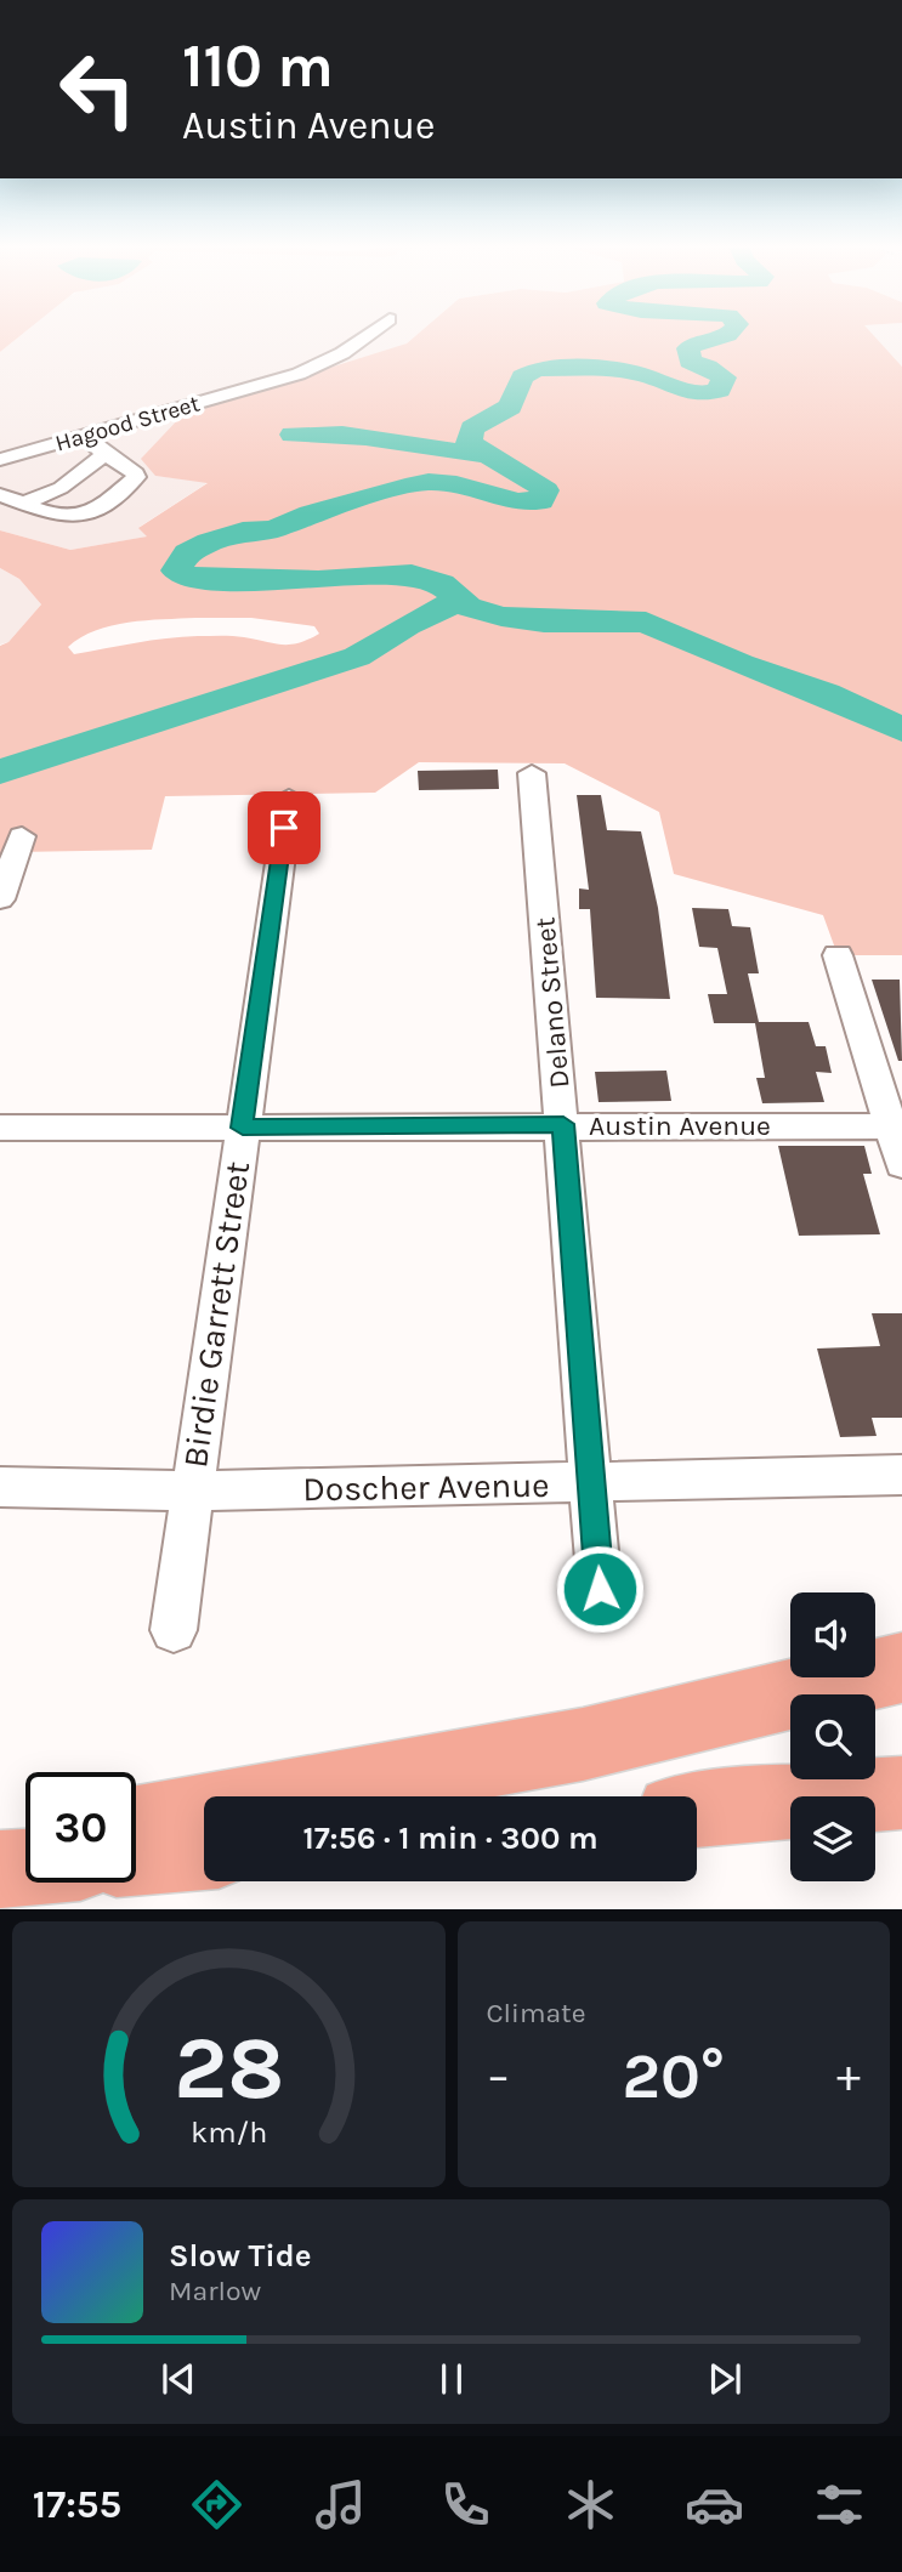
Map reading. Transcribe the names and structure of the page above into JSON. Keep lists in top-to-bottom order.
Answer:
{
  "streets": {
    "street": [
      "Hagood Street",
      "Delano Street",
      "Austin Avenue",
      "Birdie Garrett Street",
      "Doscher Avenue"
    ]
  },
  "crossings": [
    ["Delano Street", "Austin Avenue"],
    ["Delano Street", "Doscher Avenue"],
    ["Austin Avenue", "Birdie Garrett Street"],
    ["Birdie Garrett Street", "Doscher Avenue"]
  ],
  "page": {
    "turn": ["110 m", "Austin Avenue"],
    "limit": "30",
    "trip": "17:56 · 1 min · 300 m",
    "tile": "Climate",
    "heat": ["−", "20°", "+"],
    "song": ["Slow Tide", "Marlow"],
    "tabs": "17:55",
    "gauge": ["28", "km/h"]
  }
}
